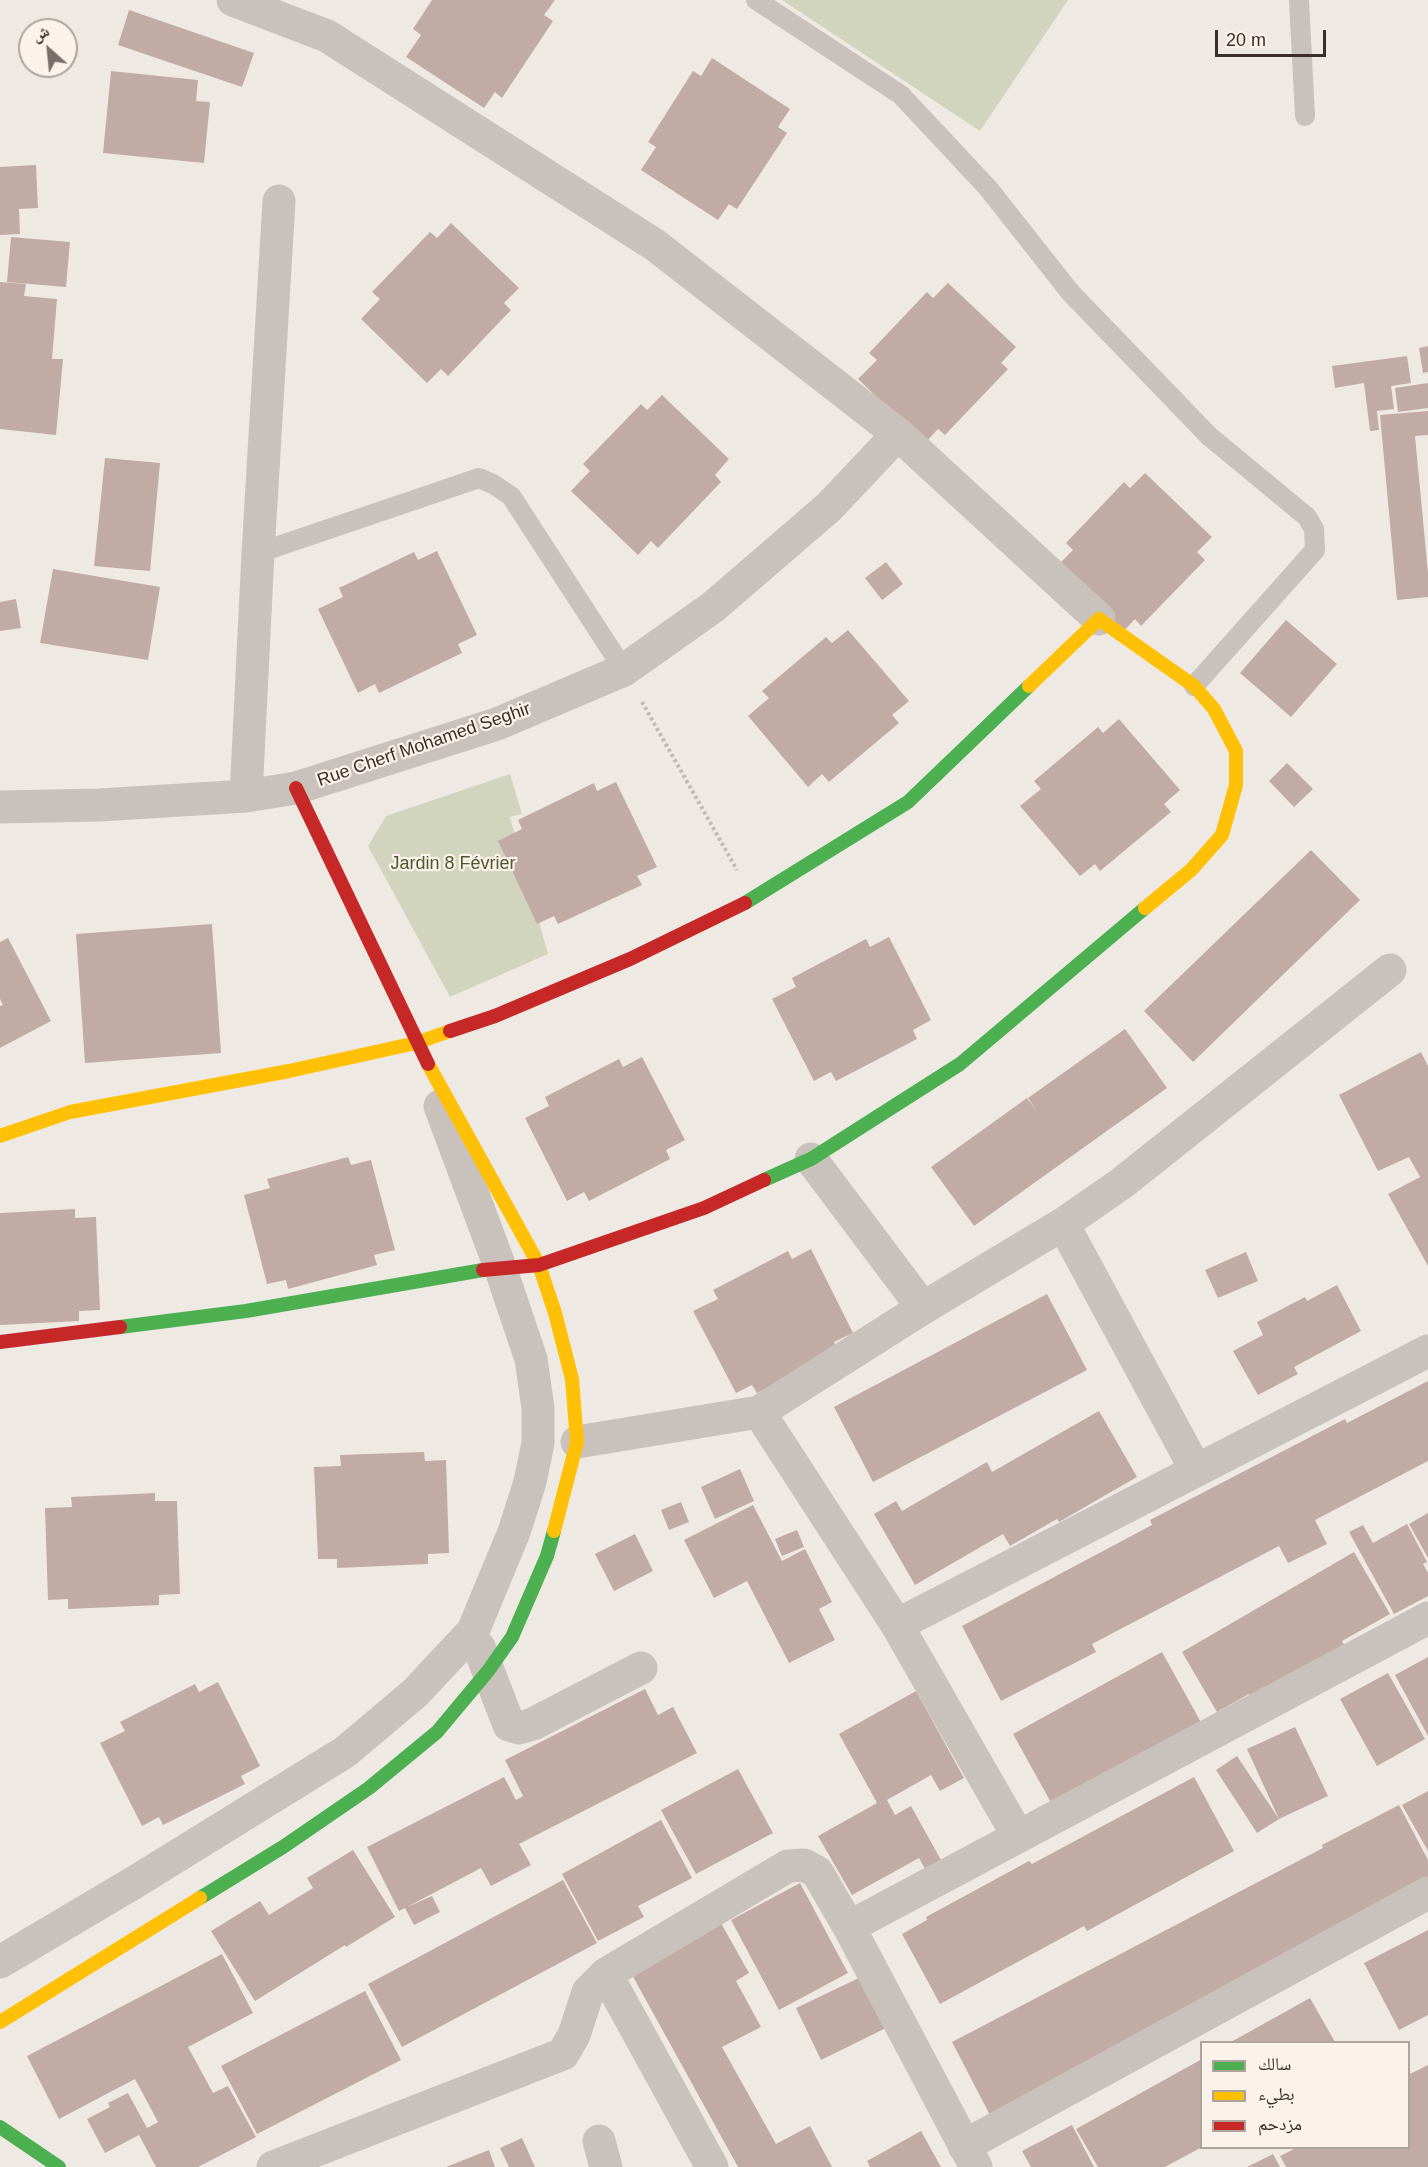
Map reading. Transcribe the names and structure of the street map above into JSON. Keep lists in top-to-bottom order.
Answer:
{
  "streets": {
    "street": ["Rue Cherf Mohamed Seghir"]
  },
  "parks": ["Jardin 8 Février"],
  "legend": ["سالك", "بطيء", "مزدحم"],
  "scale_bar": "20 m",
  "north": "top left"
}
